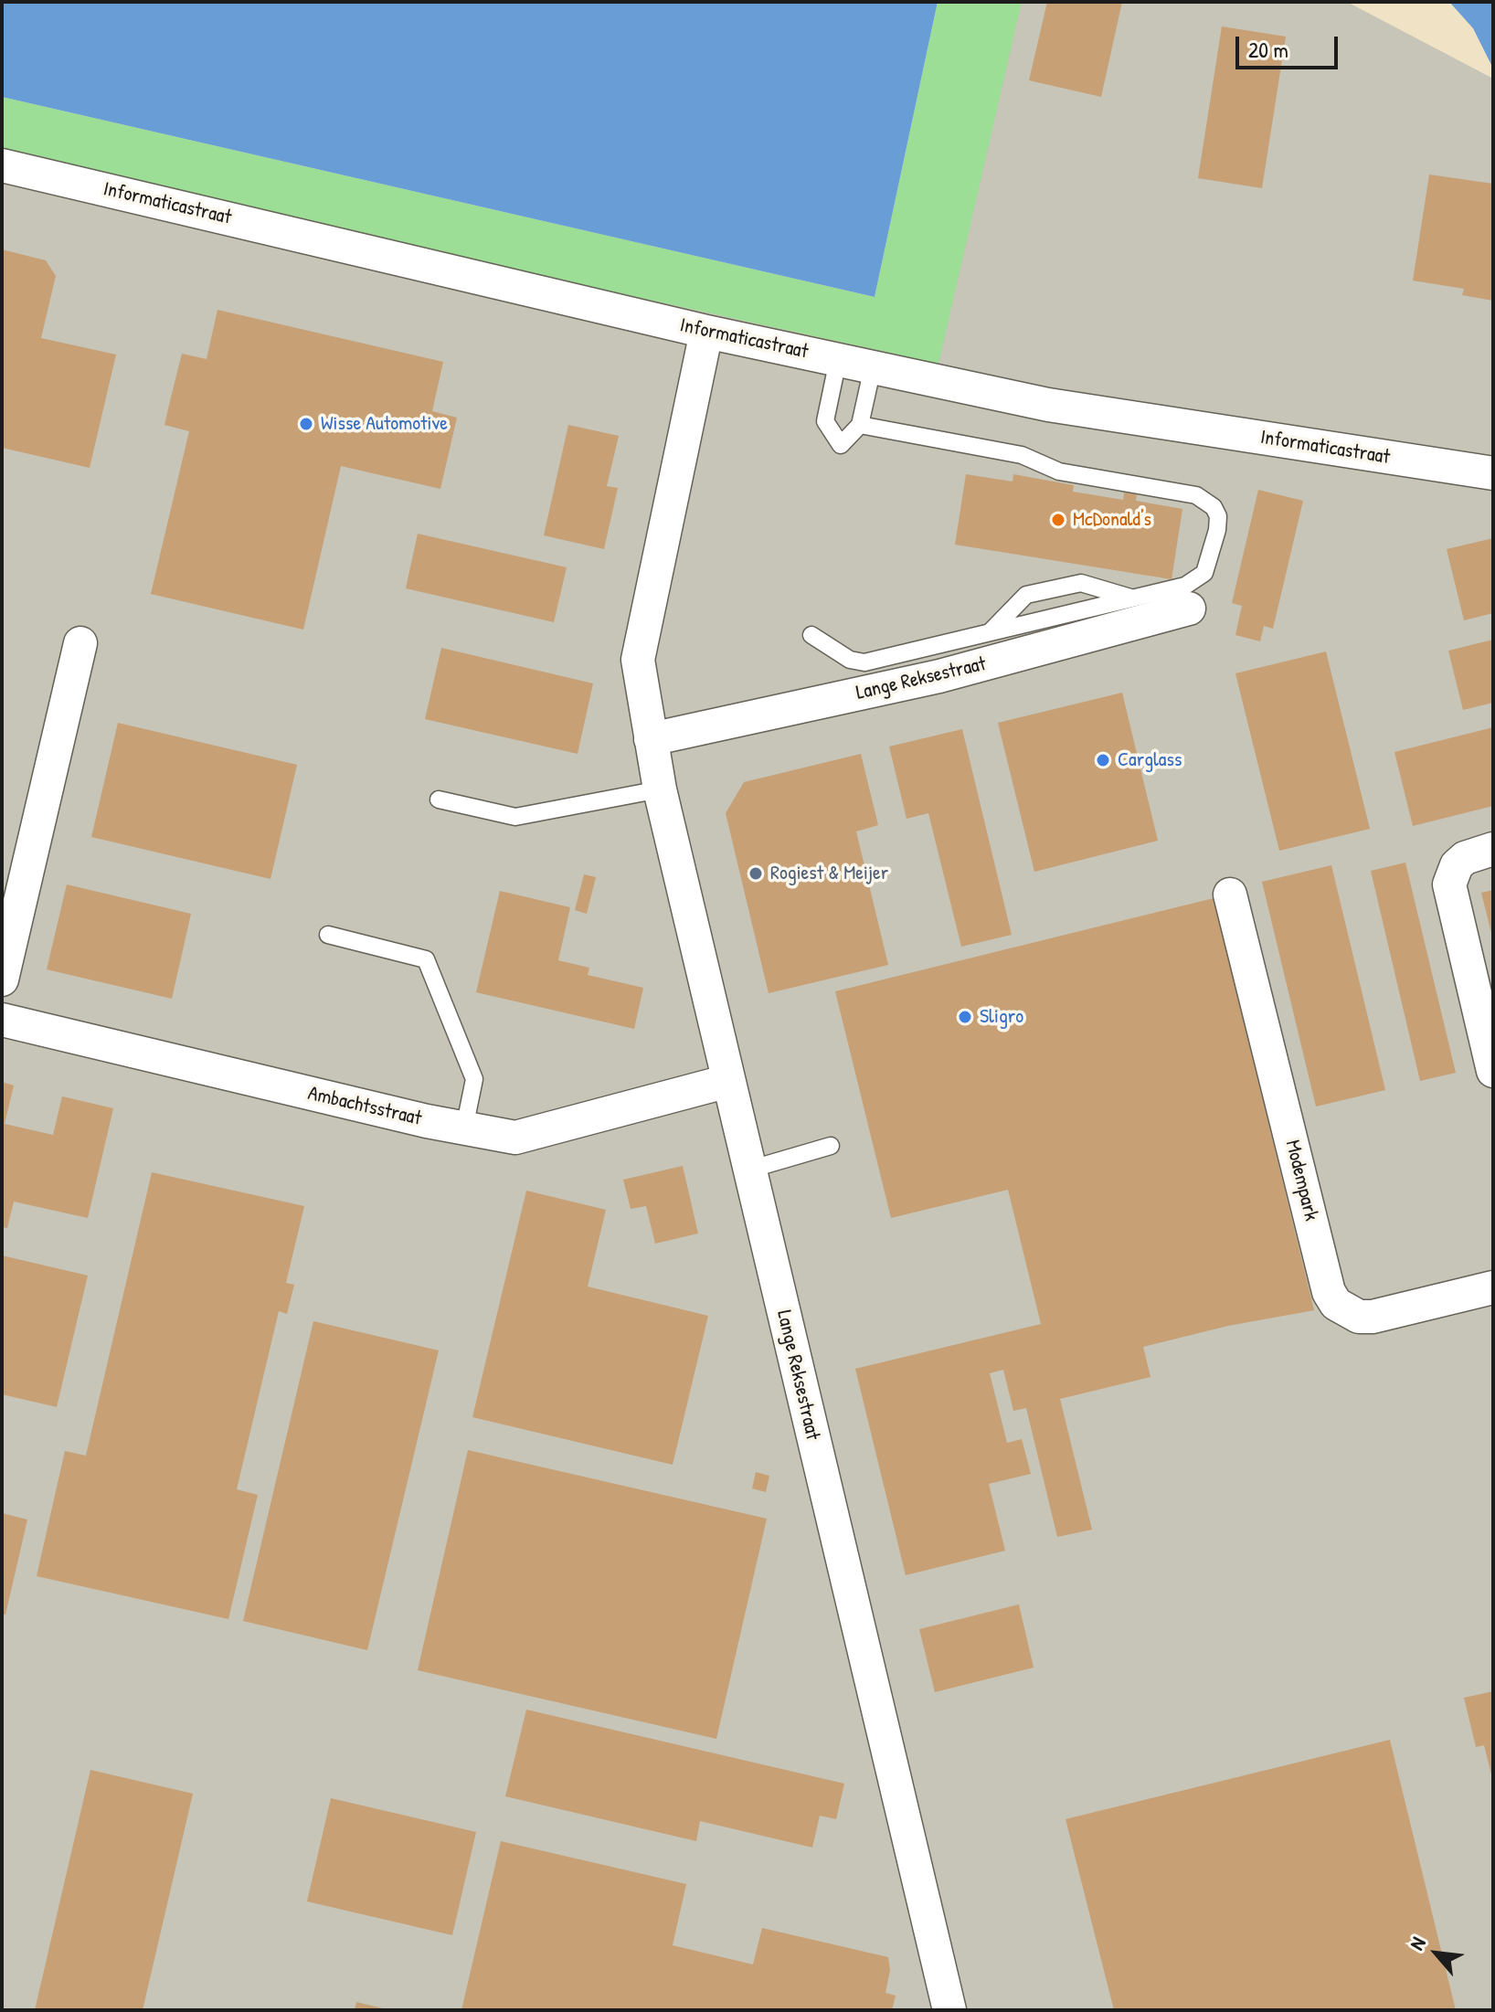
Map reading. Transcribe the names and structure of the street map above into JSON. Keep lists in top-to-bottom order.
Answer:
{
  "streets": {
    "street": [
      "Informaticastraat",
      "Lange Reksestraat",
      "Ambachtsstraat",
      "Modempark"
    ]
  },
  "crossings": [
    ["Informaticastraat", "Lange Reksestraat"],
    ["Lange Reksestraat", "Ambachtsstraat"]
  ],
  "places": [
    "Wisse Automotive",
    "McDonald's",
    "Carglass",
    "Rogiest & Meijer",
    "Sligro"
  ],
  "scale_bar": "20 m",
  "north": "top left"
}
